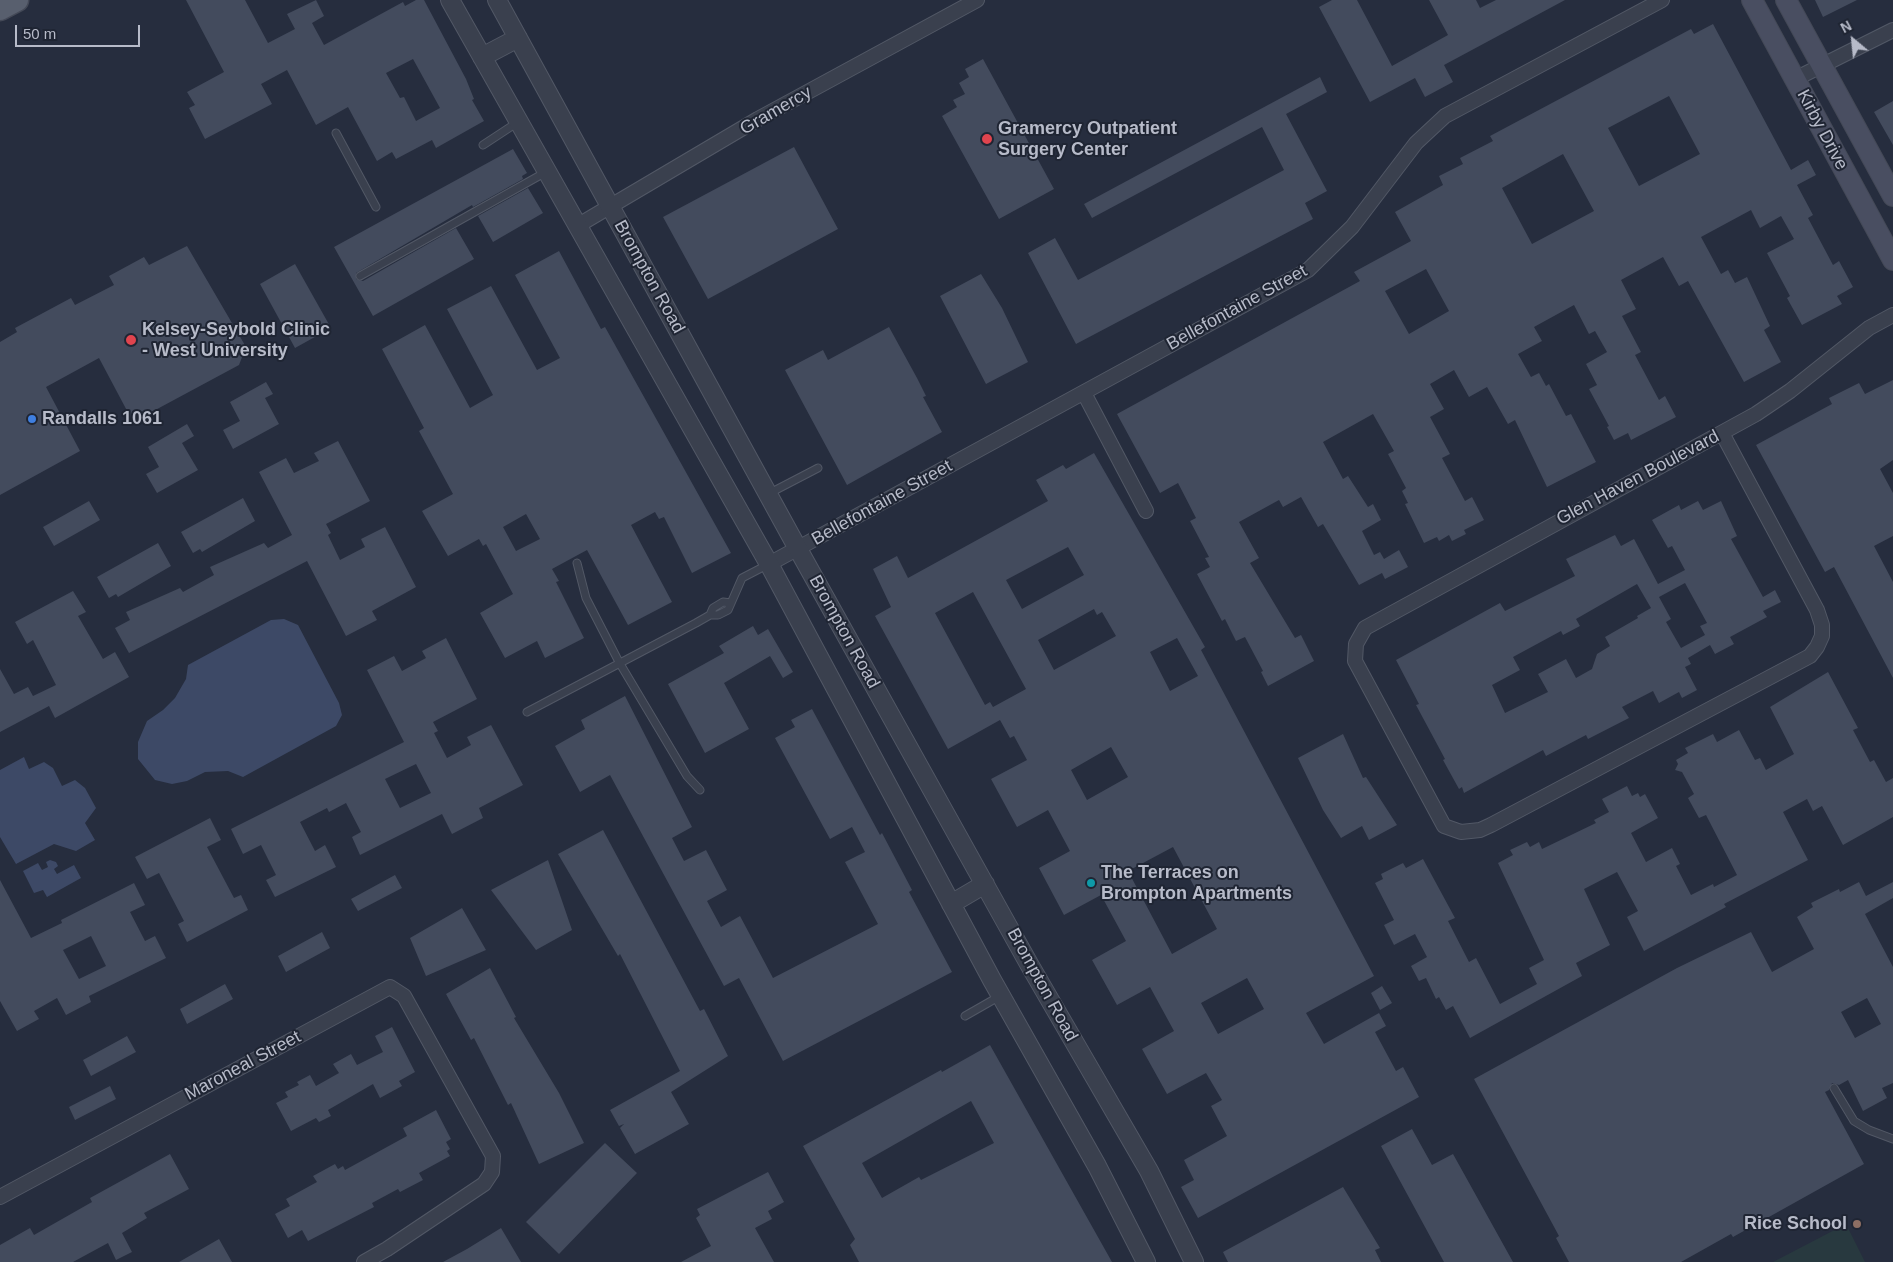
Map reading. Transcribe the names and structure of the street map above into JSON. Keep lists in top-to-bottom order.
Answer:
{
  "streets": {
    "main road": ["Kirby Drive"],
    "street": [
      "Gramercy",
      "Brompton Road",
      "Bellefontaine Street",
      "Glen Haven Boulevard",
      "Maroneal Street"
    ]
  },
  "crossings": [
    ["Gramercy", "Brompton Road"],
    ["Brompton Road", "Bellefontaine Street"]
  ],
  "places": [
    "Gramercy Outpatient Surgery Center",
    "Kelsey-Seybold Clinic - West University",
    "Randalls 1061",
    "The Terraces on Brompton Apartments",
    "Rice School"
  ],
  "scale_bar": "50 m",
  "north": "top left"
}
